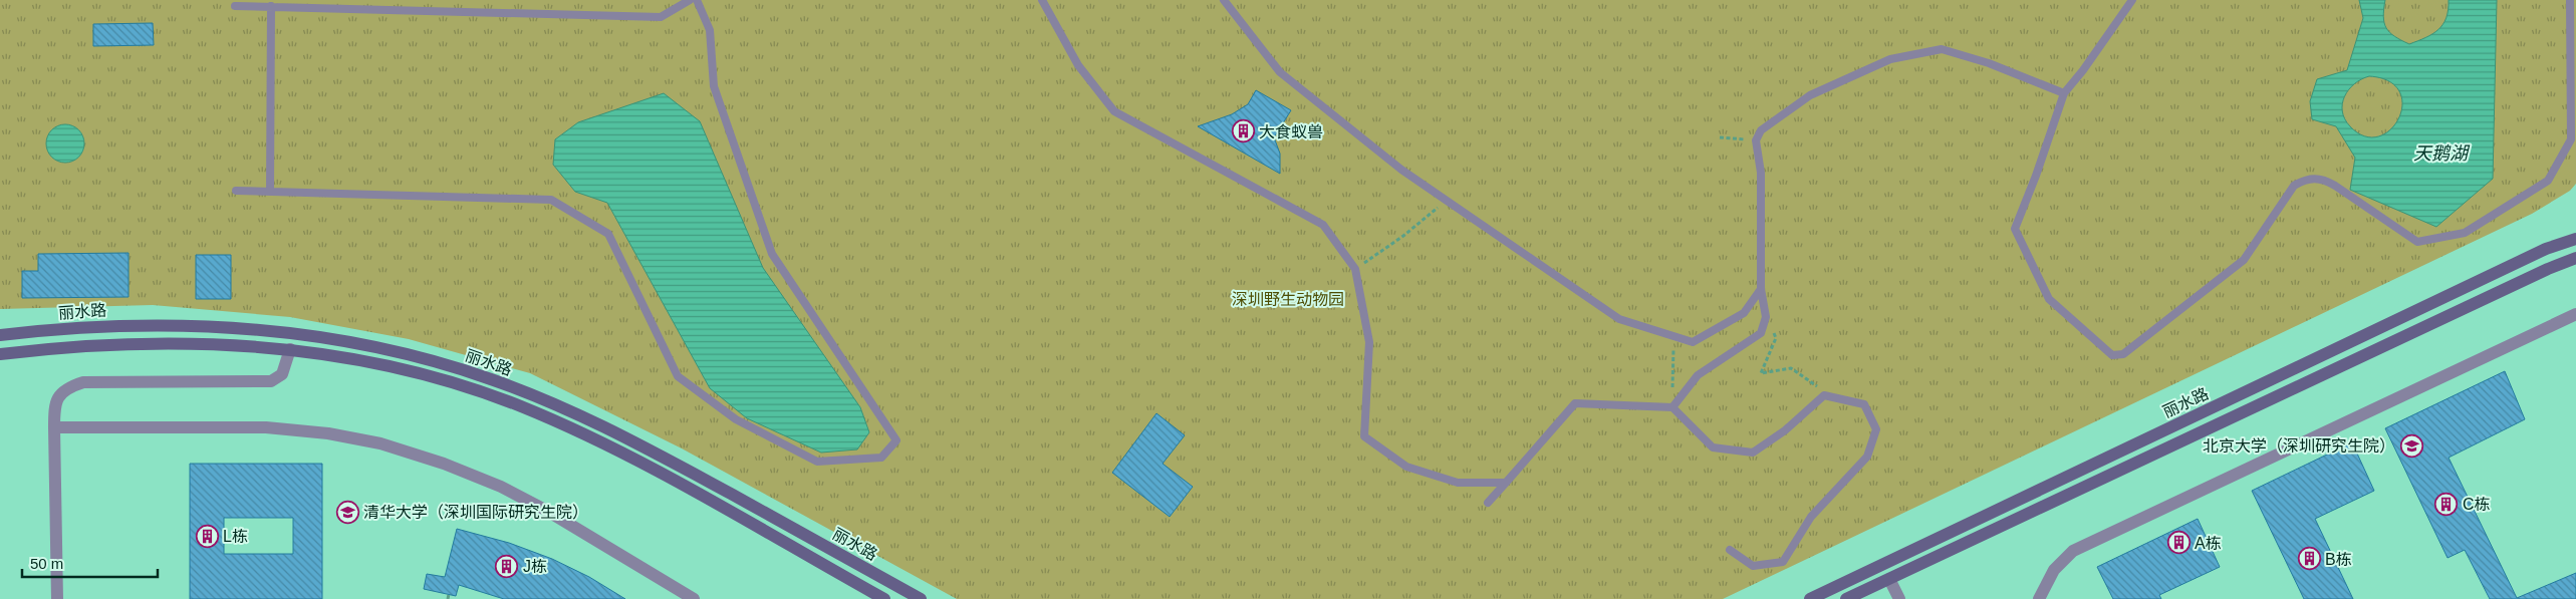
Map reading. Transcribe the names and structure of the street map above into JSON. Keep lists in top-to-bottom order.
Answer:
{
  "streets": {
    "main road": ["丽水路"]
  },
  "water": ["天鹅湖"],
  "parks": ["深圳野生动物园"],
  "places": {
    "building": [
      "大食蚁兽",
      "C栋",
      "L栋",
      "A栋",
      "B栋",
      "J栋"
    ],
    "school or university": ["北京大学（深圳研究生院）", "清华大学（深圳国际研究生院）"]
  },
  "scale_bar": "50 m"
}
